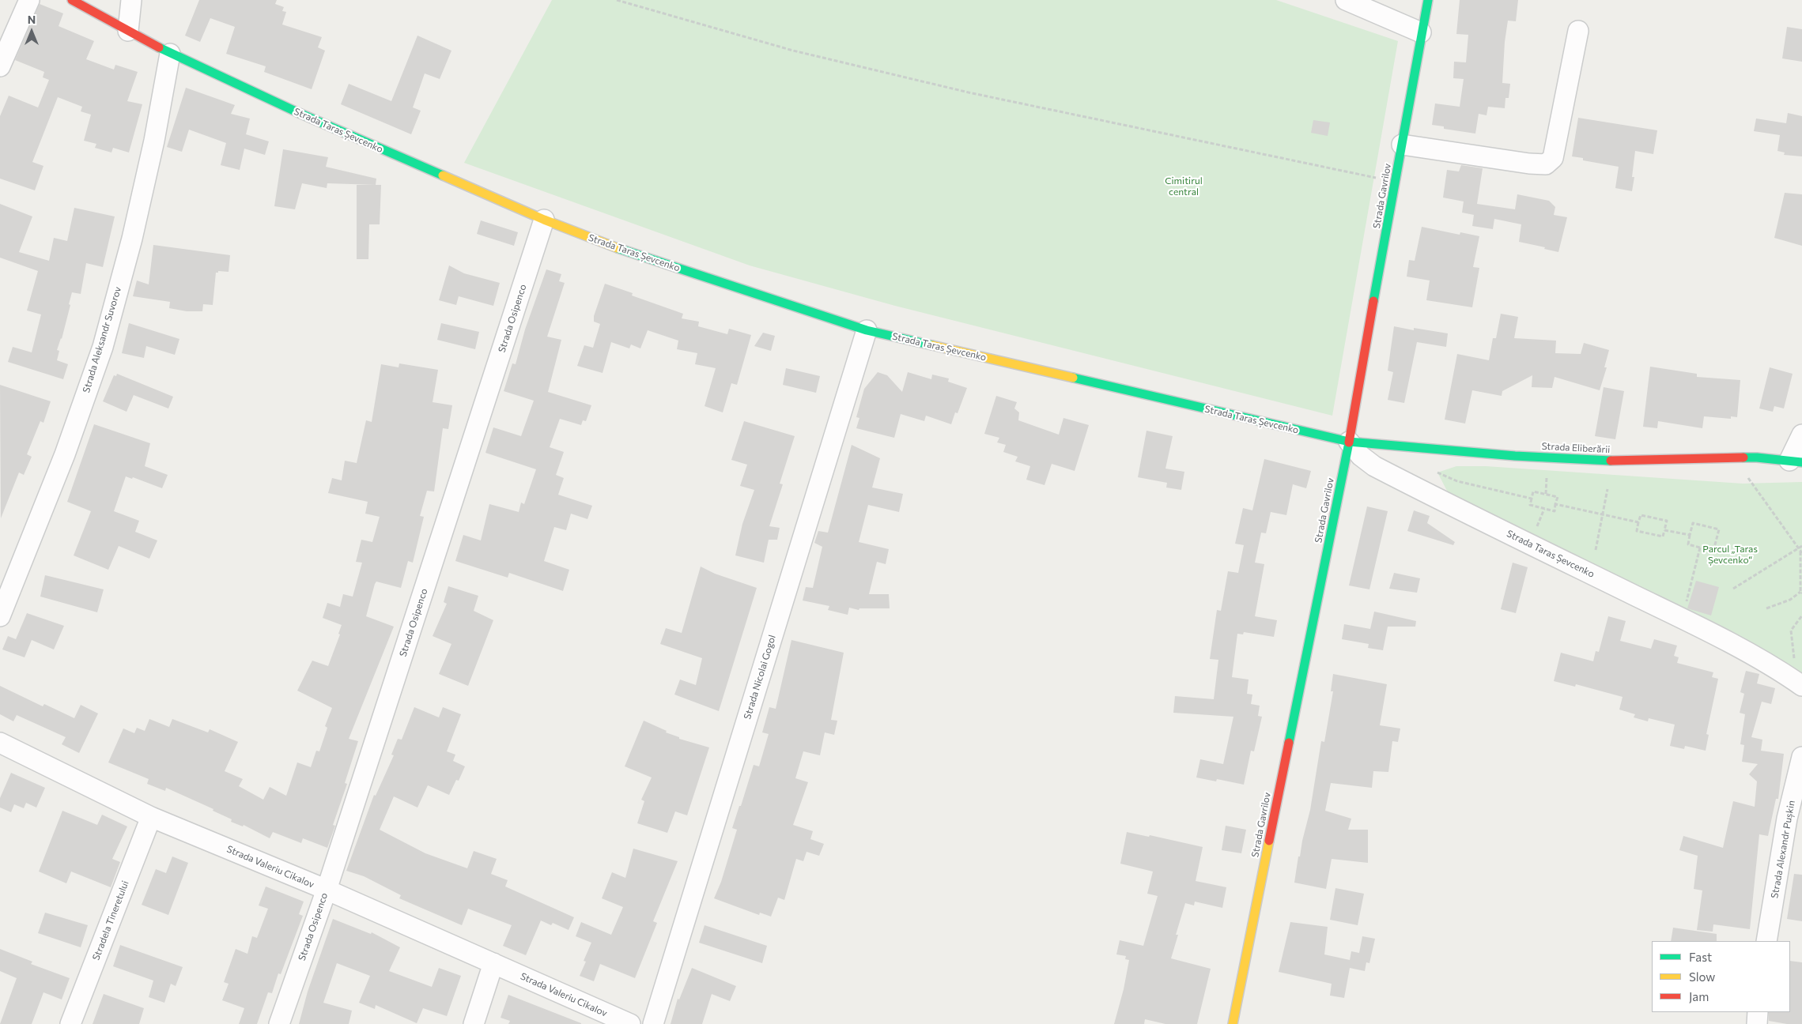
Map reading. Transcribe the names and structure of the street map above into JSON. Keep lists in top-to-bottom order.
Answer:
{
  "streets": {
    "main road": ["Strada Taras Șevcenko", "Strada Gavrilov", "Strada Eliberării"],
    "street": [
      "Strada Osipenco",
      "Strada Aleksandr Suvorov",
      "Strada Nicolai Gogol",
      "Strada Alexandr Pușkin",
      "Strada Valeriu Cikalov",
      "Stradela Tineretului"
    ]
  },
  "crossings": [
    ["Strada Taras Șevcenko", "Strada Gavrilov"],
    ["Strada Taras Șevcenko", "Strada Osipenco"],
    ["Strada Taras Șevcenko", "Strada Aleksandr Suvorov"],
    ["Strada Taras Șevcenko", "Strada Eliberării"],
    ["Strada Taras Șevcenko", "Strada Nicolai Gogol"],
    ["Strada Gavrilov", "Strada Eliberării"],
    ["Strada Osipenco", "Strada Valeriu Cikalov"],
    ["Strada Valeriu Cikalov", "Stradela Tineretului"]
  ],
  "parks": ["Cimitirul central", "Parcul „Taras Șevcenko“"],
  "legend": ["Fast", "Slow", "Jam"],
  "north": "top"
}
